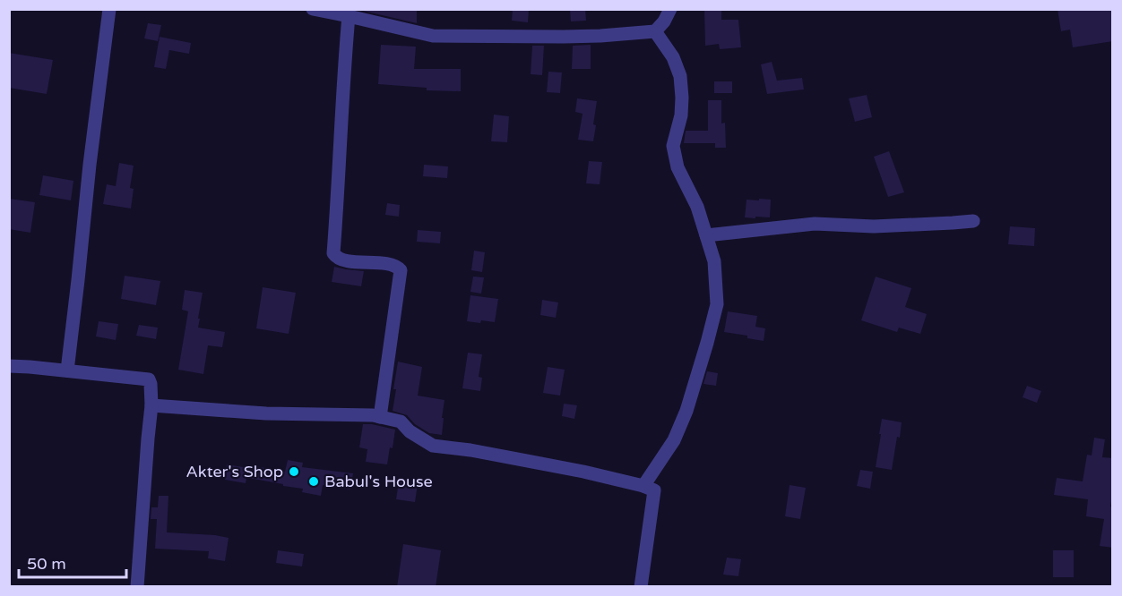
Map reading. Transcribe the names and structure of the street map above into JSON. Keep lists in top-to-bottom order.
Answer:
{
  "places": ["Akter's Shop", "Babul's House"],
  "scale_bar": "50 m"
}
